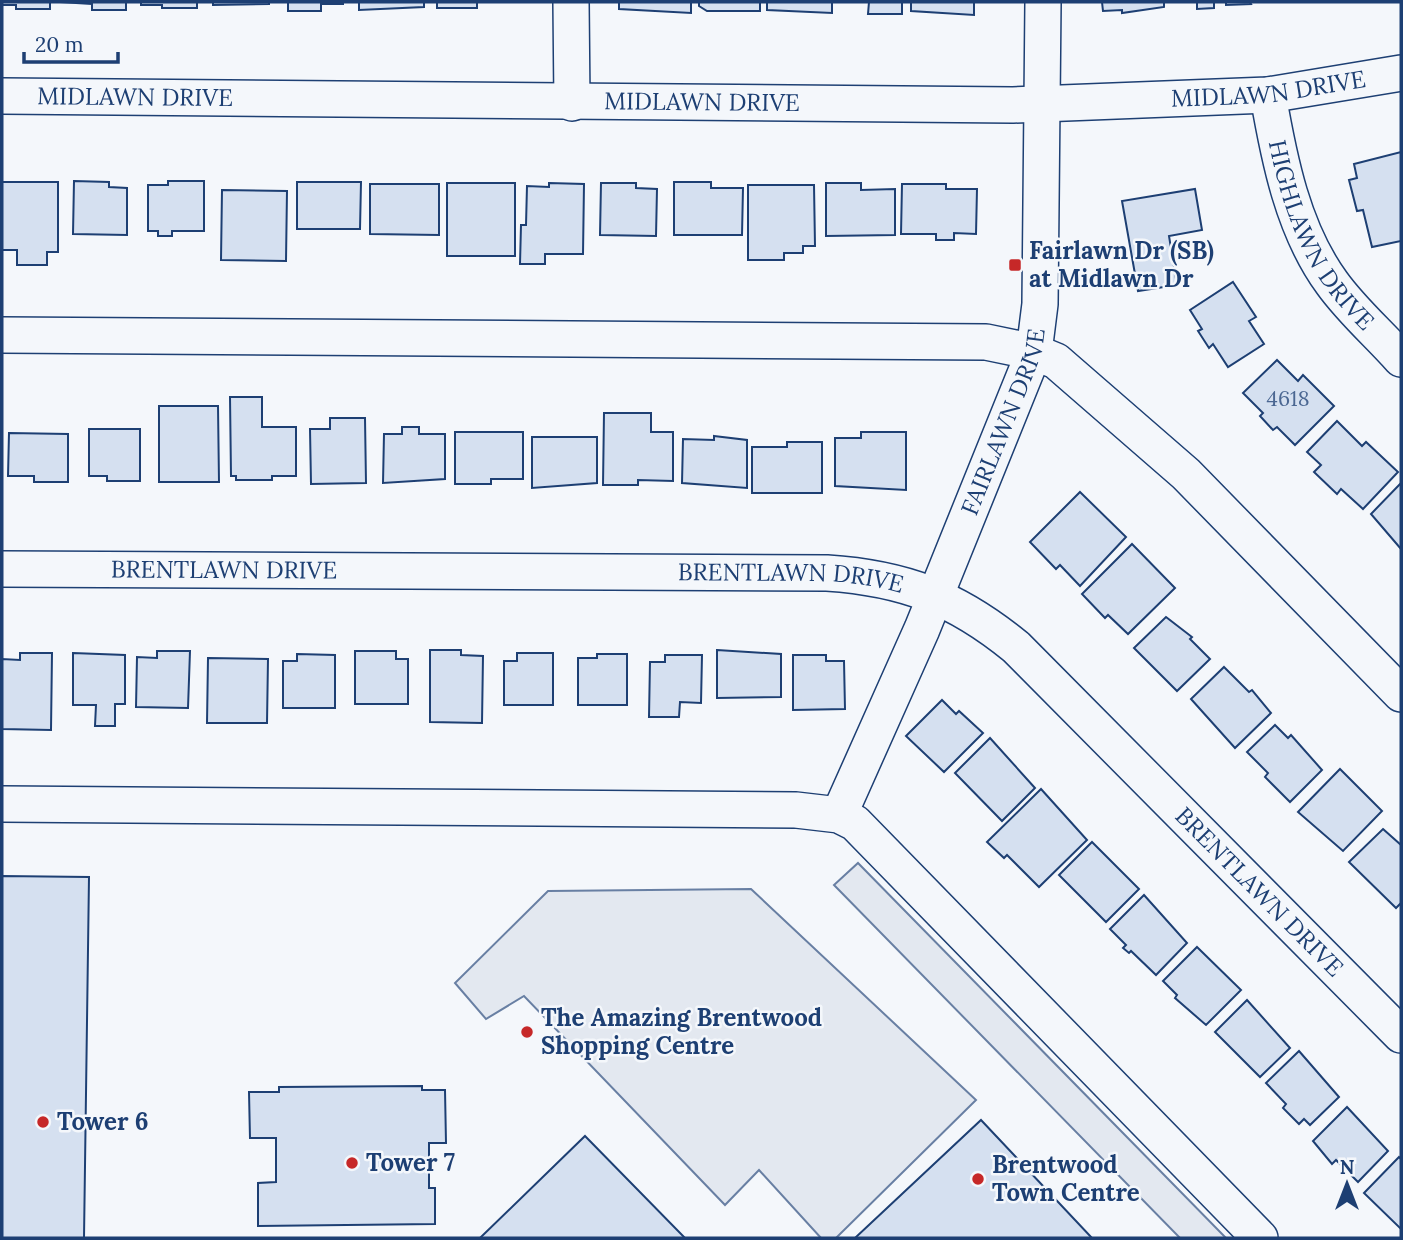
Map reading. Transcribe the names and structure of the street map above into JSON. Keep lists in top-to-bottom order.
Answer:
{
  "streets": {
    "street": [
      "MIDLAWN DRIVE",
      "HIGHLAWN DRIVE",
      "FAIRLAWN DRIVE",
      "BRENTLAWN DRIVE"
    ]
  },
  "crossings": [
    ["MIDLAWN DRIVE", "HIGHLAWN DRIVE"],
    ["MIDLAWN DRIVE", "FAIRLAWN DRIVE"],
    ["FAIRLAWN DRIVE", "BRENTLAWN DRIVE"]
  ],
  "places": {
    "transit": ["Fairlawn Dr (SB) at Midlawn Dr"],
    "other": [
      "The Amazing Brentwood Shopping Centre",
      "Tower 6",
      "Tower 7",
      "Brentwood Town Centre"
    ]
  },
  "house_numbers": ["4618"],
  "scale_bar": "20 m",
  "north": "top"
}
